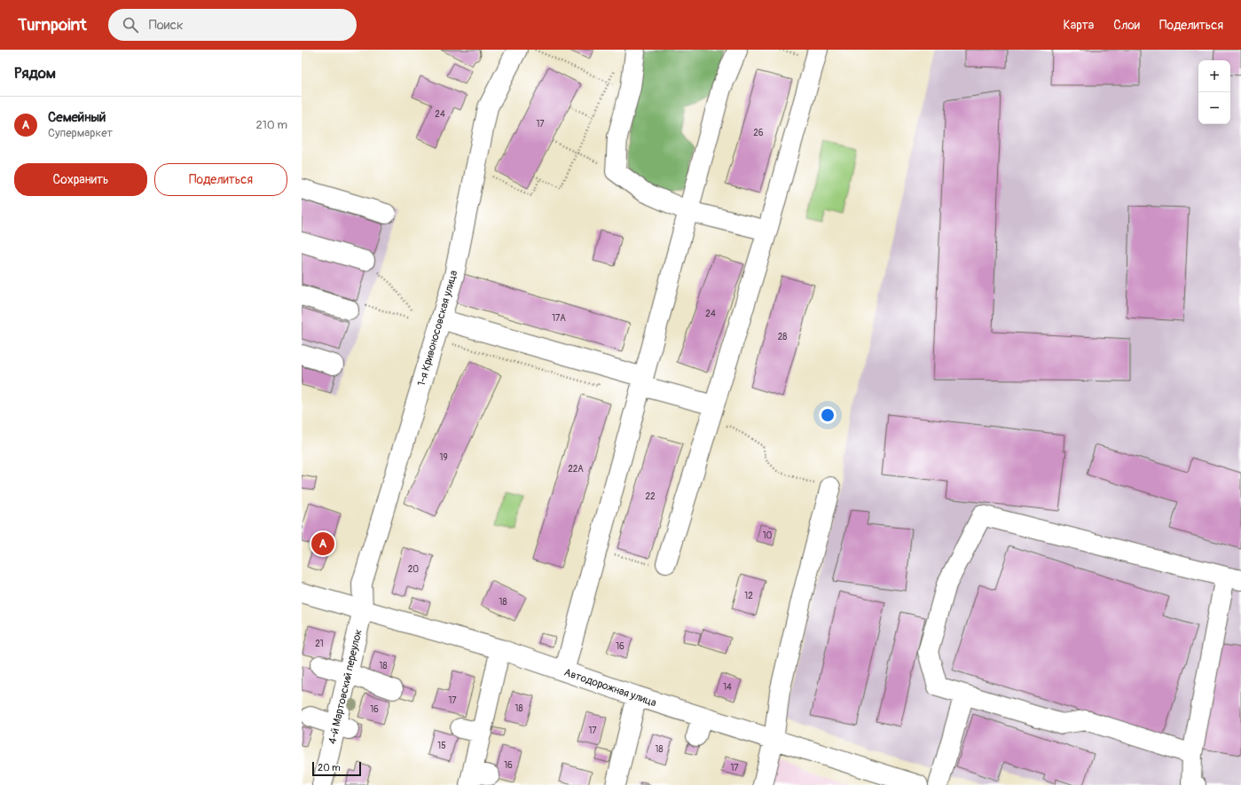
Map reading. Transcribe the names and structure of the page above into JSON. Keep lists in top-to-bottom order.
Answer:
{
  "streets": {
    "street": ["1-я Кривоносовская улица", "4-й Мартовский переулок", "Автодорожная улица"]
  },
  "crossings": [
    ["1-я Кривоносовская улица", "4-й Мартовский переулок"],
    ["1-я Кривоносовская улица", "Автодорожная улица"],
    ["4-й Мартовский переулок", "Автодорожная улица"]
  ],
  "house_numbers": [
    "24",
    "17",
    "26",
    "24",
    "17А",
    "28",
    "19",
    "22А",
    "22",
    "10",
    "20",
    "12",
    "18",
    "21",
    "16",
    "18",
    "14",
    "17",
    "18",
    "16",
    "17",
    "15",
    "18",
    "16",
    "17"
  ],
  "scale_bar": "20 m",
  "page": {
    "header": "Turnpoint",
    "search": "Поиск",
    "nav": ["Карта", "Слои", "Поделиться"],
    "heading": "Рядом",
    "map_buttons": ["+", "−"],
    "list": [
      {
        "mark": "A",
        "name": "Семейный",
        "note": "Супермаркет",
        "value": "210 m"
      }
    ],
    "buttons": ["Сохранить", "Поделиться"],
    "pins": "A",
    "scale": "20 m"
  }
}
